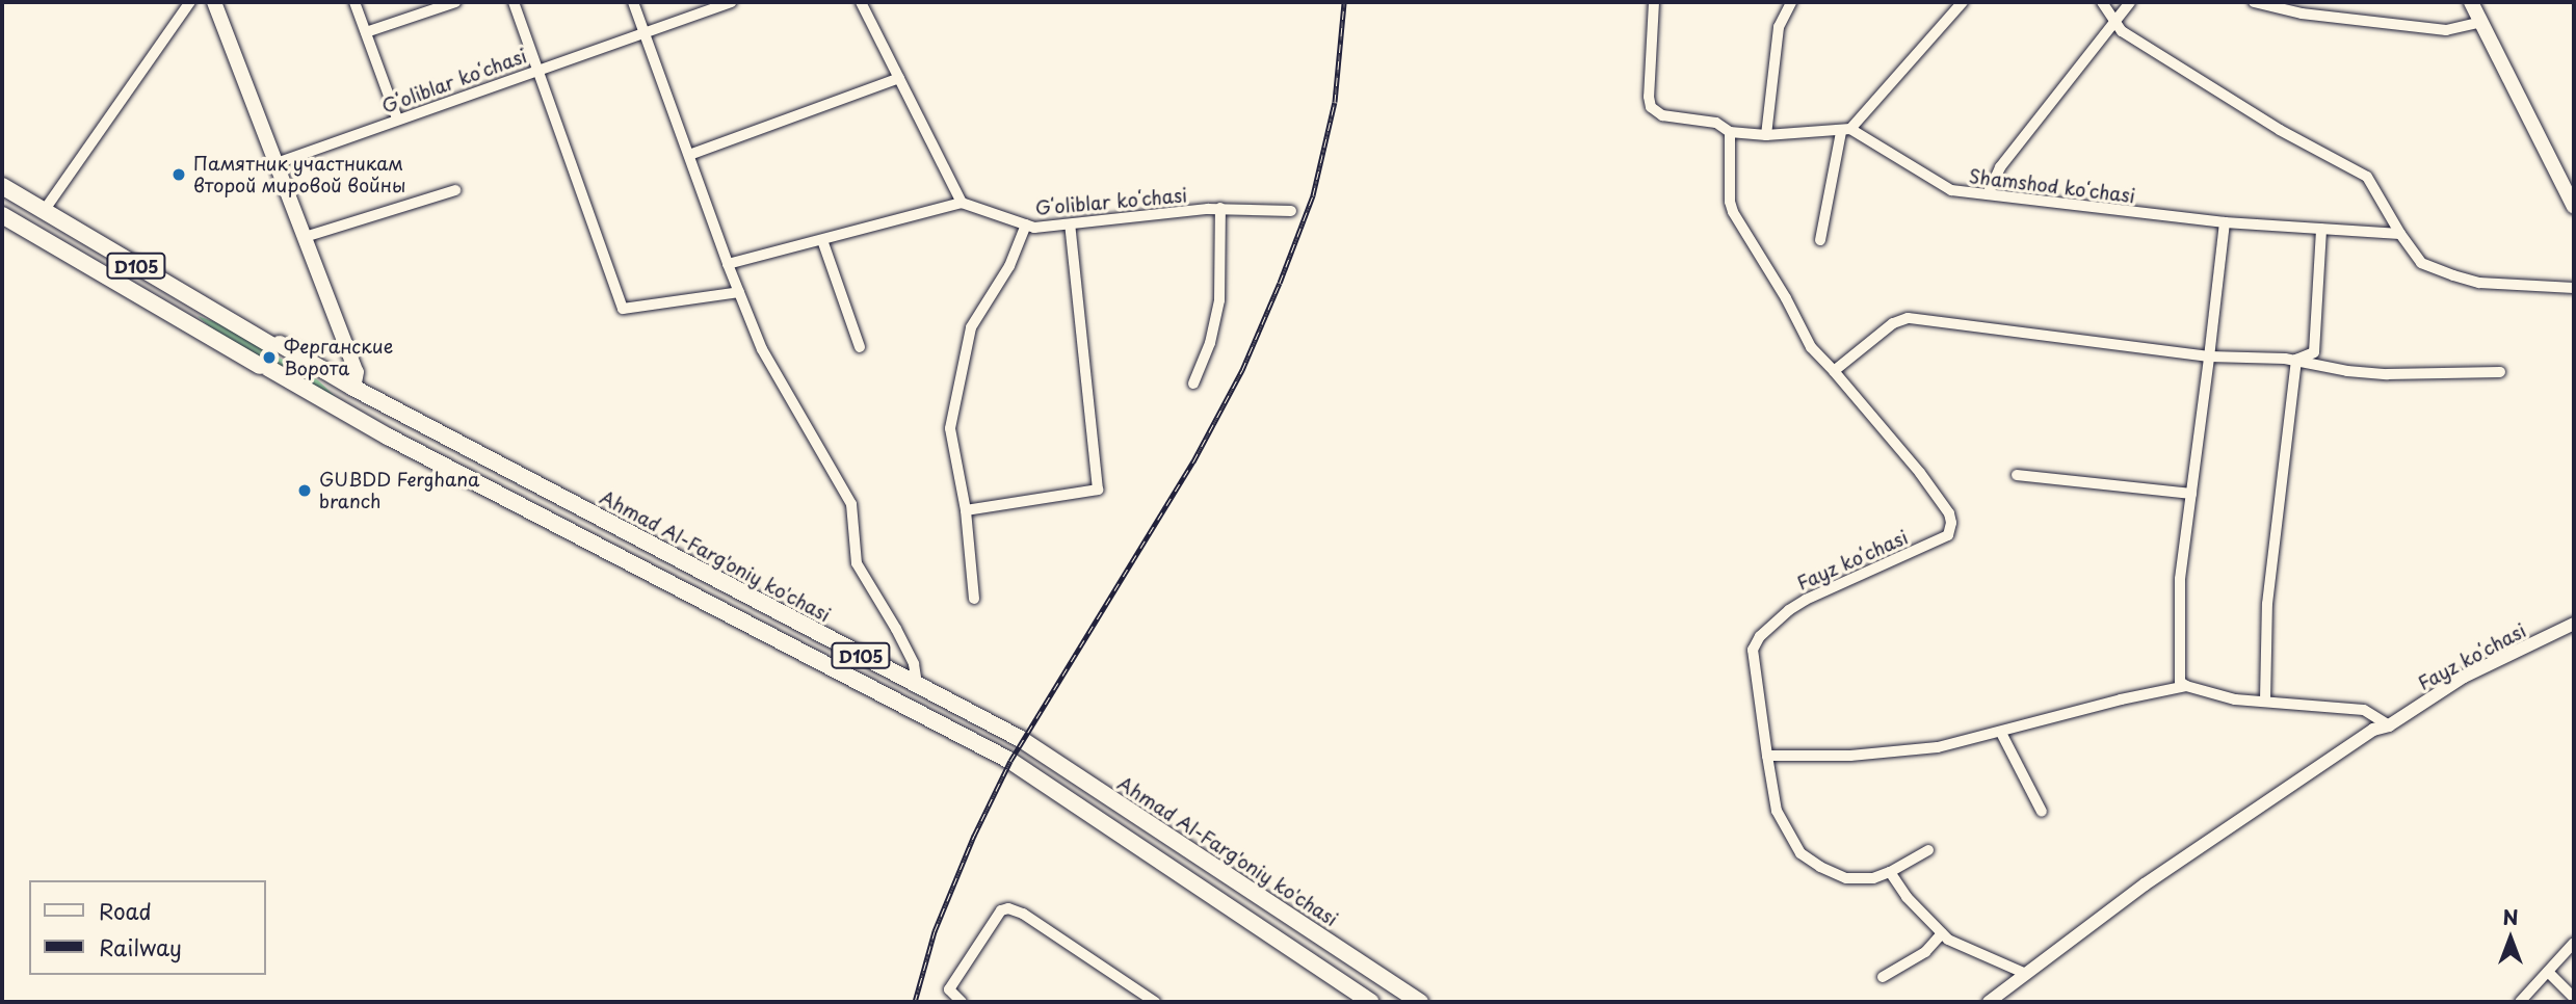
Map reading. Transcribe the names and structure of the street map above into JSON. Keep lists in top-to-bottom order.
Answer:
{
  "streets": {
    "highway": ["D105", "Ahmad Al-Farg'oniy ko'chasi"],
    "street": ["Gʻoliblar koʻchasi", "Shamshod koʻchasi", "Fayz koʻchasi"]
  },
  "places": ["Памятник участникам второй мировой войны", "Ферганские Ворота", "GUBDD Ferghana branch"],
  "legend": ["Road", "Railway"],
  "north": "top"
}
